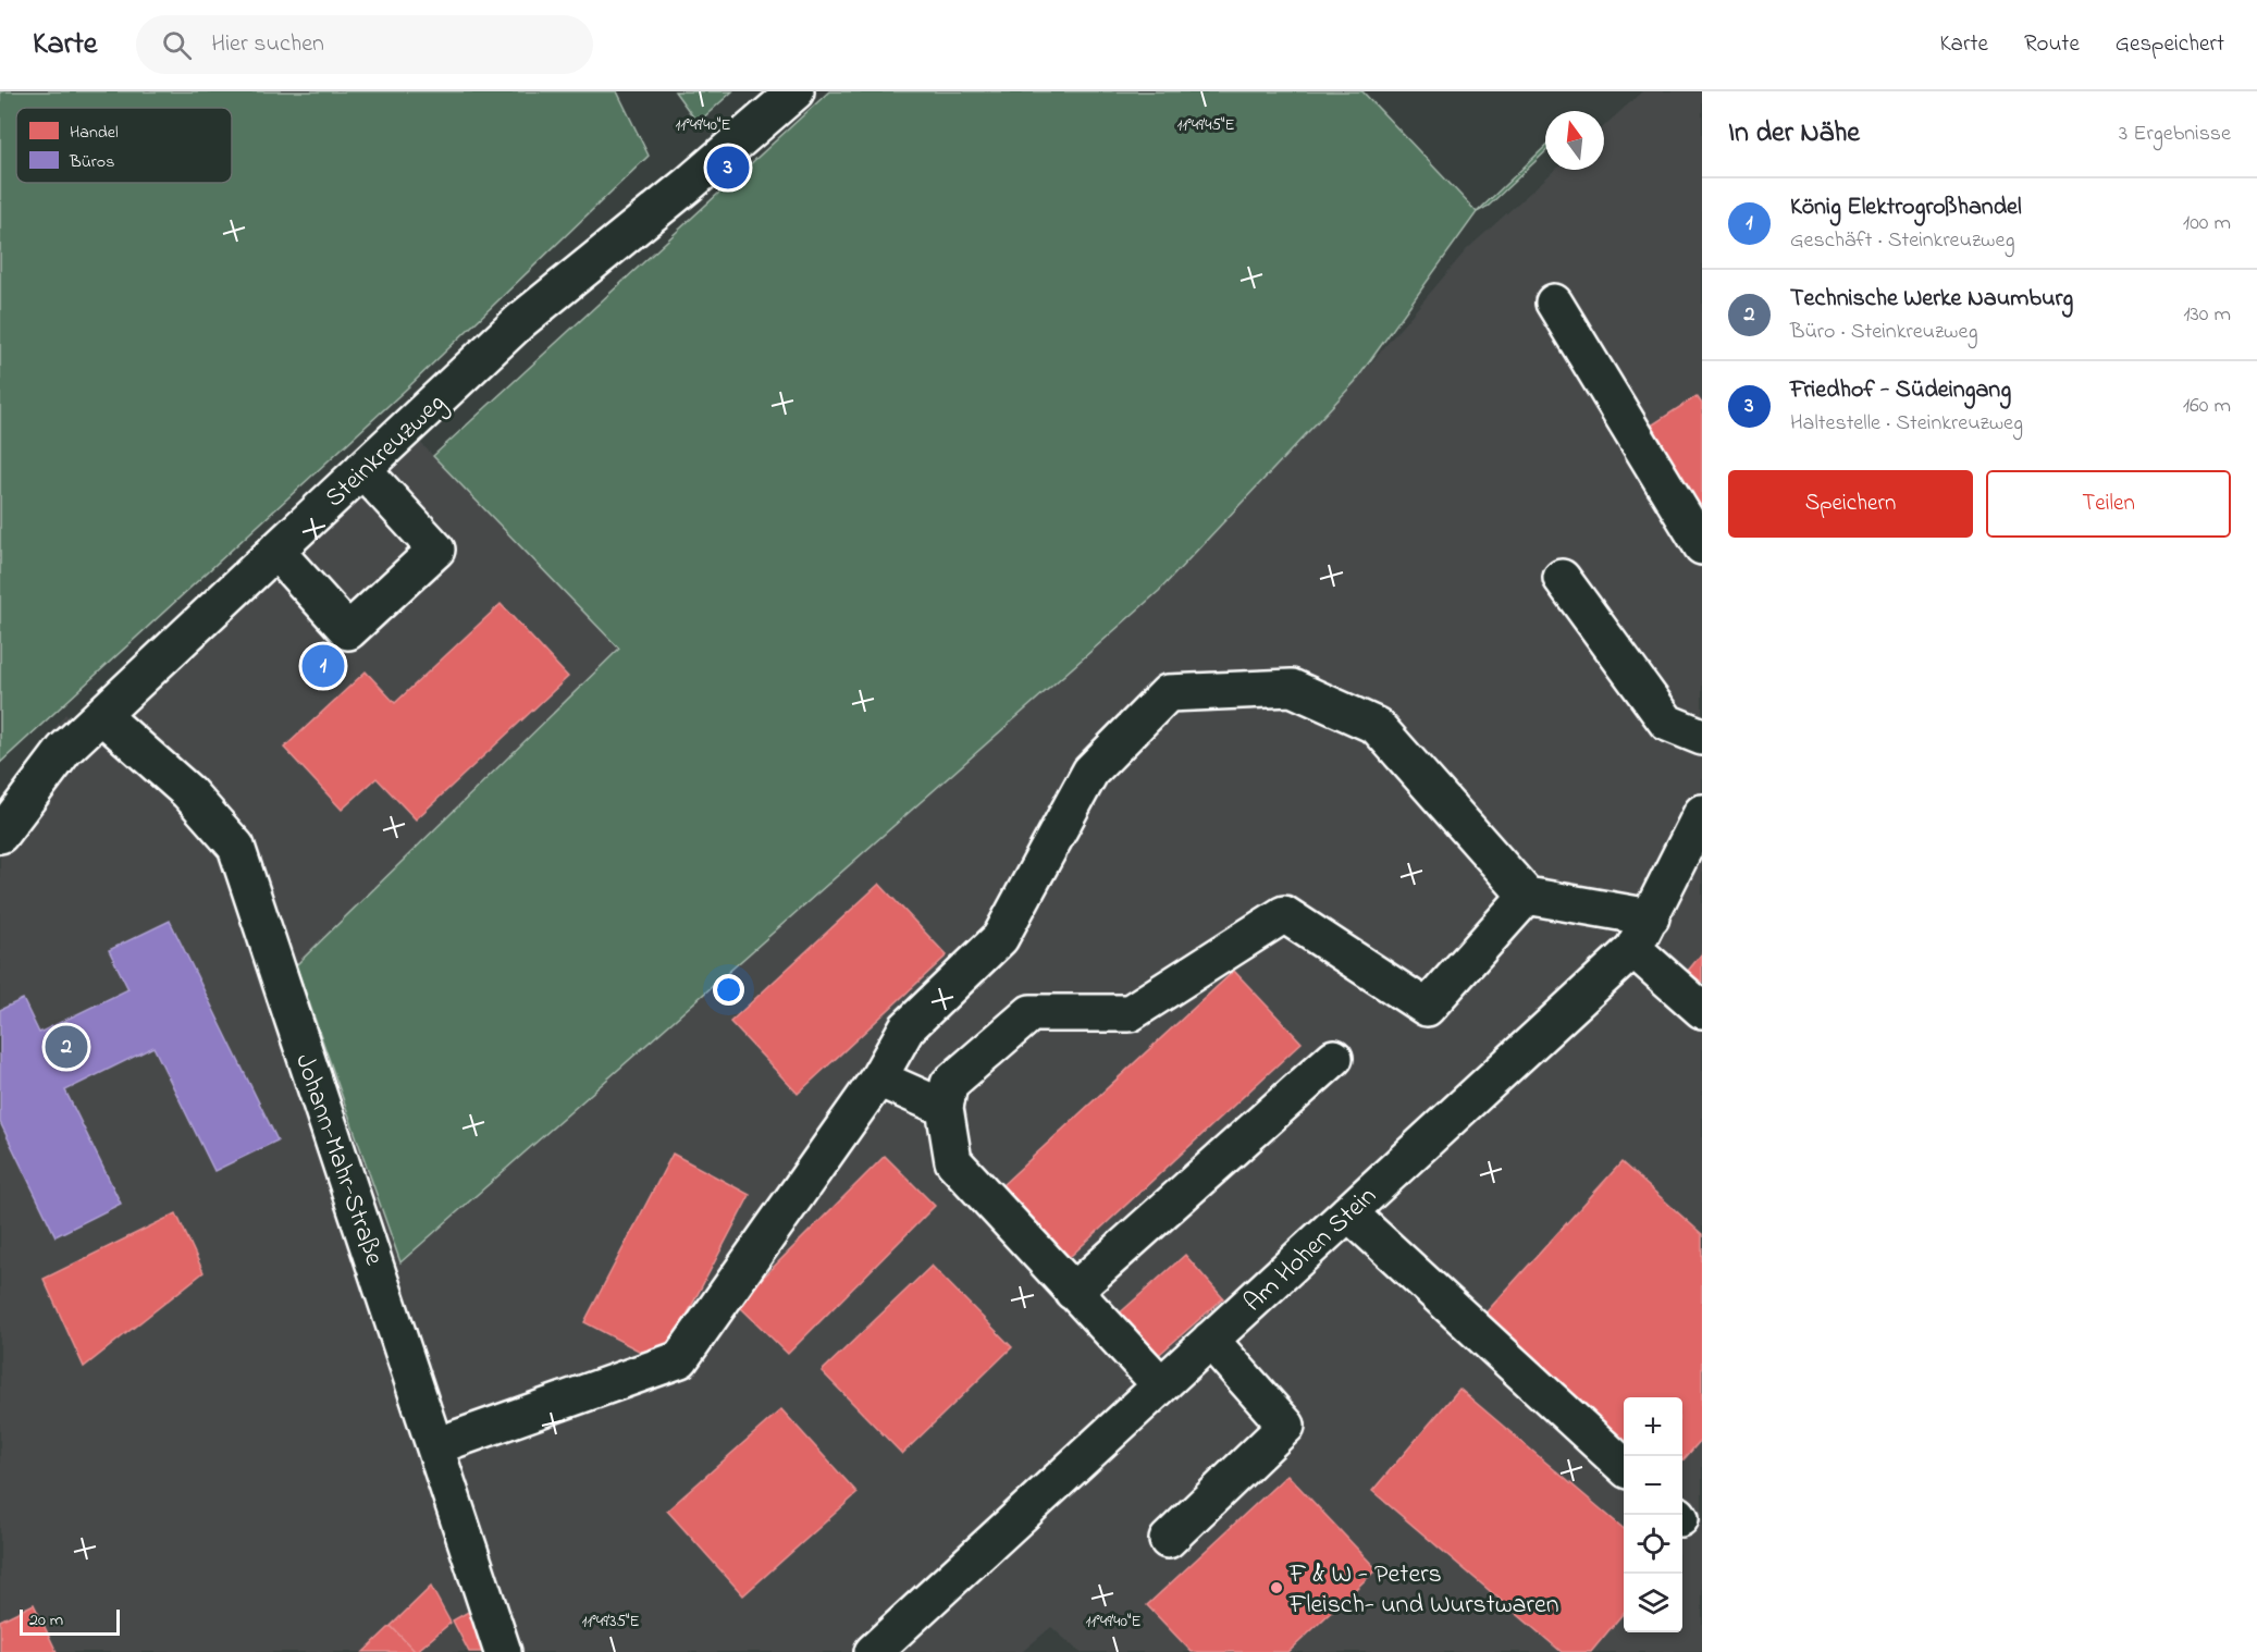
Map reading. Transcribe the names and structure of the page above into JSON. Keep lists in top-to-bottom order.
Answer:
{
  "streets": {
    "street": ["Steinkreuzweg", "Johann-Mahr-Straße", "Am Hohen Stein"]
  },
  "crossings": [
    ["Steinkreuzweg", "Johann-Mahr-Straße"]
  ],
  "places": ["F & W - Peters Fleisch- und Wurstwaren"],
  "legend": ["Handel", "Büros"],
  "scale_bar": "20 m",
  "north": "top",
  "page": {
    "header": "Karte",
    "search": "Hier suchen",
    "nav": ["Karte", "Route", "Gespeichert"],
    "heading": ["In der Nähe", "3 Ergebnisse"],
    "pins": ["3", "1", "2"],
    "list": [
      {
        "mark": "1",
        "name": "König Elektrogroßhandel",
        "note": "Geschäft · Steinkreuzweg",
        "value": "100 m"
      },
      {
        "mark": "2",
        "name": "Technische Werke Naumburg",
        "note": "Büro · Steinkreuzweg",
        "value": "130 m"
      },
      {
        "mark": "3",
        "name": "Friedhof - Südeingang",
        "note": "Haltestelle · Steinkreuzweg",
        "value": "160 m"
      }
    ],
    "buttons": ["Speichern", "Teilen"],
    "map_buttons": ["+", "−"],
    "scale": "20 m"
  },
  "coordinates": ["11°49'40\"E", "11°49'45\"E", "11°49'35\"E"]
}
